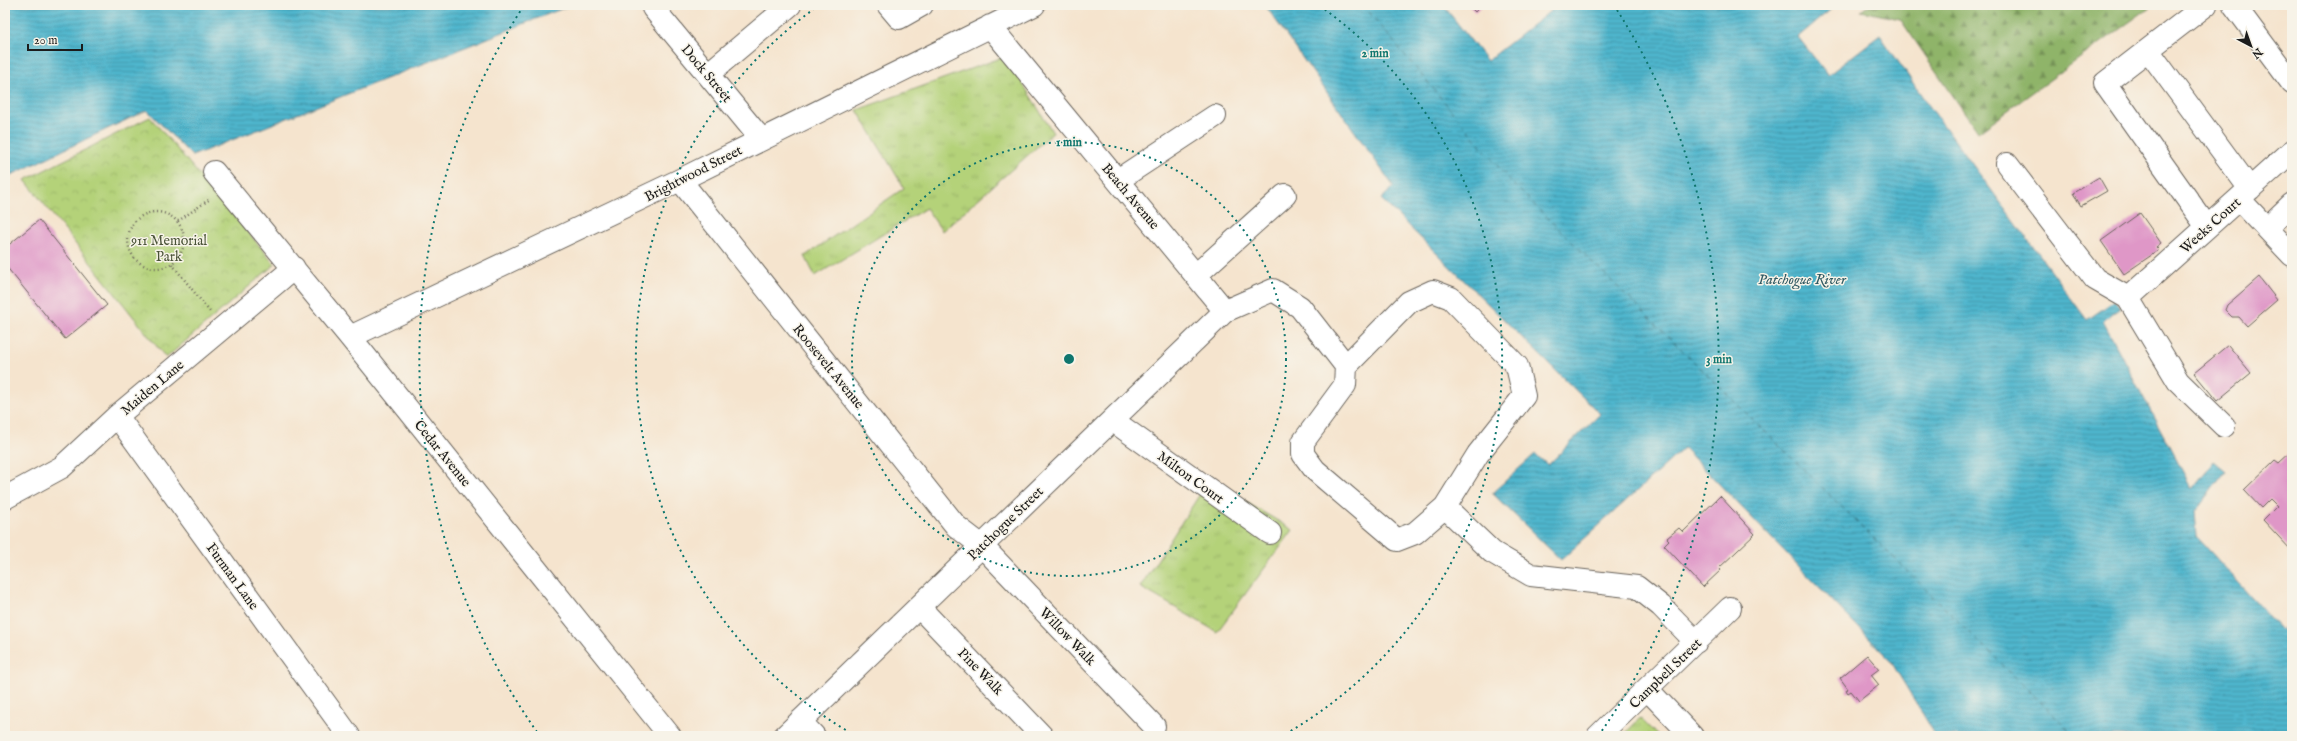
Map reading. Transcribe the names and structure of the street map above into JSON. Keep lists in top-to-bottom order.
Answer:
{
  "streets": {
    "street": [
      "Dock Street",
      "Brightwood Street",
      "Beach Avenue",
      "Weeks Court",
      "Roosevelt Avenue",
      "Maiden Lane",
      "Cedar Avenue",
      "Milton Court",
      "Patchogue Street",
      "Furman Lane",
      "Willow Walk",
      "Pine Walk",
      "Campbell Street"
    ]
  },
  "crossings": [
    ["Dock Street", "Brightwood Street"],
    ["Brightwood Street", "Beach Avenue"],
    ["Brightwood Street", "Roosevelt Avenue"],
    ["Brightwood Street", "Cedar Avenue"],
    ["Beach Avenue", "Patchogue Street"],
    ["Roosevelt Avenue", "Patchogue Street"],
    ["Roosevelt Avenue", "Willow Walk"],
    ["Maiden Lane", "Cedar Avenue"],
    ["Maiden Lane", "Furman Lane"],
    ["Milton Court", "Patchogue Street"],
    ["Patchogue Street", "Willow Walk"],
    ["Patchogue Street", "Pine Walk"]
  ],
  "water": ["Patchogue River"],
  "parks": ["911 Memorial Park"],
  "scale_bar": "20 m",
  "north": "bottom right",
  "rings": ["2 min", "1 min", "3 min"]
}
